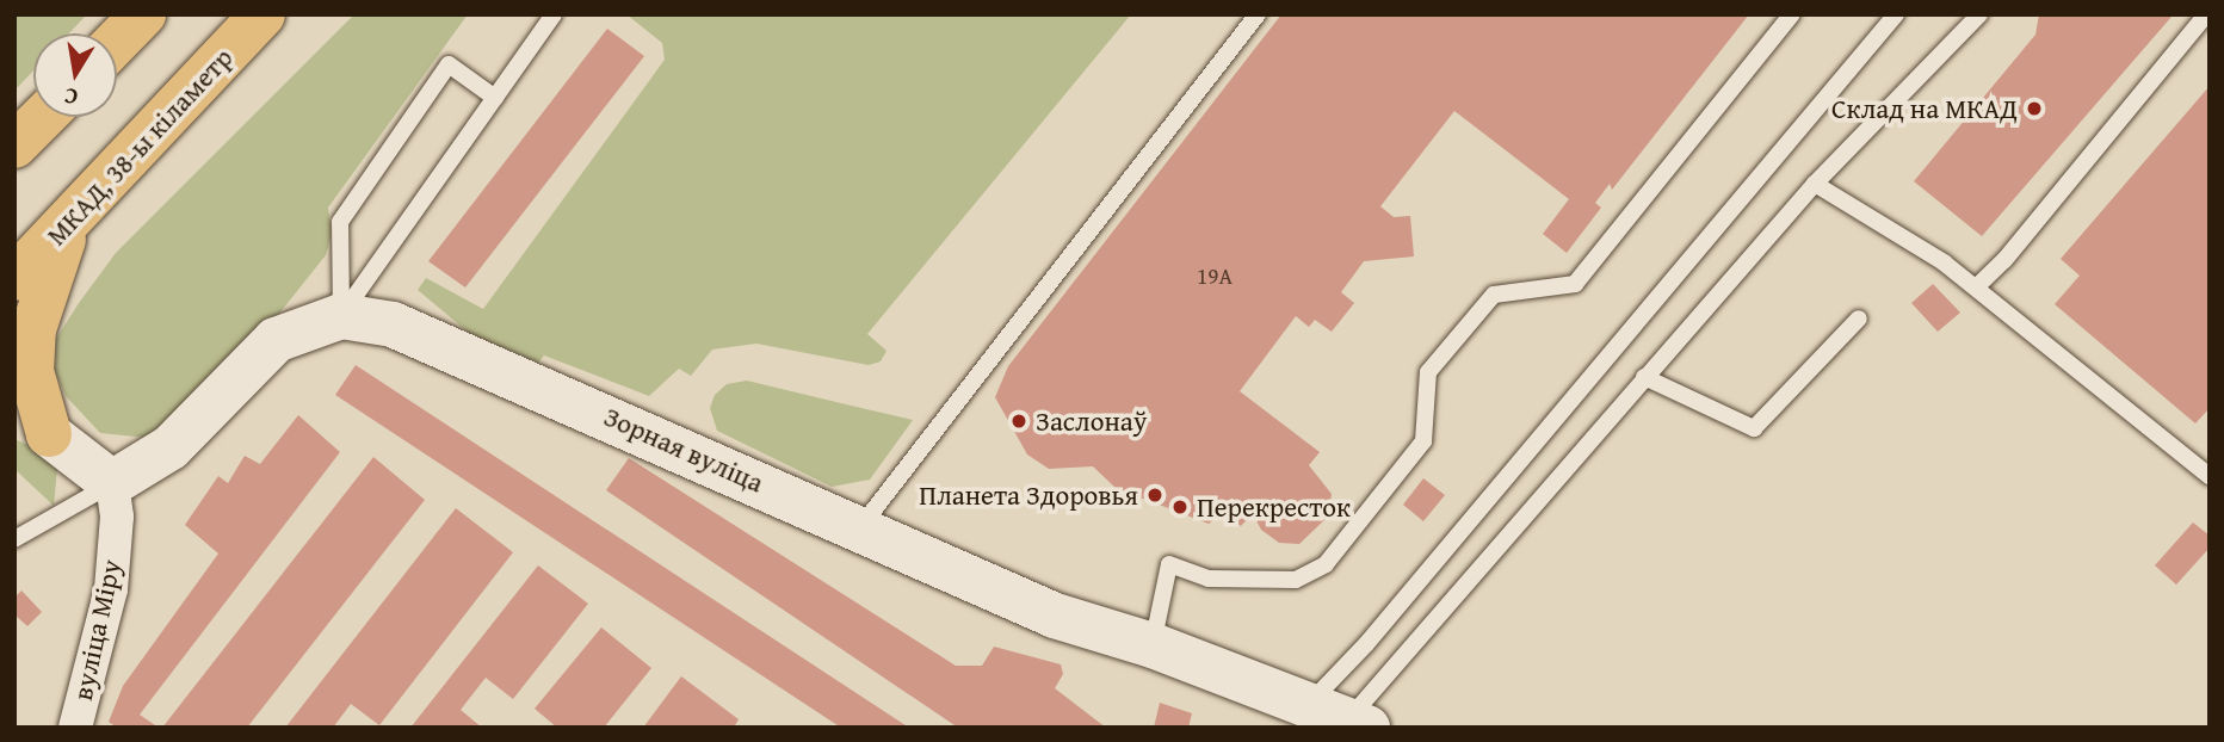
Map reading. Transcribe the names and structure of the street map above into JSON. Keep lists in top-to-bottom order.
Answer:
{
  "streets": {
    "highway": ["МКАД, 38-ы кіламетр"],
    "street": ["Зорная вуліца", "вуліца Міру"]
  },
  "crossings": [
    ["Зорная вуліца", "вуліца Міру"]
  ],
  "places": [
    "Склад на МКАД",
    "Заслонаў",
    "Планета Здоровья",
    "Перекресток"
  ],
  "house_numbers": ["19А"],
  "north": "bottom"
}
